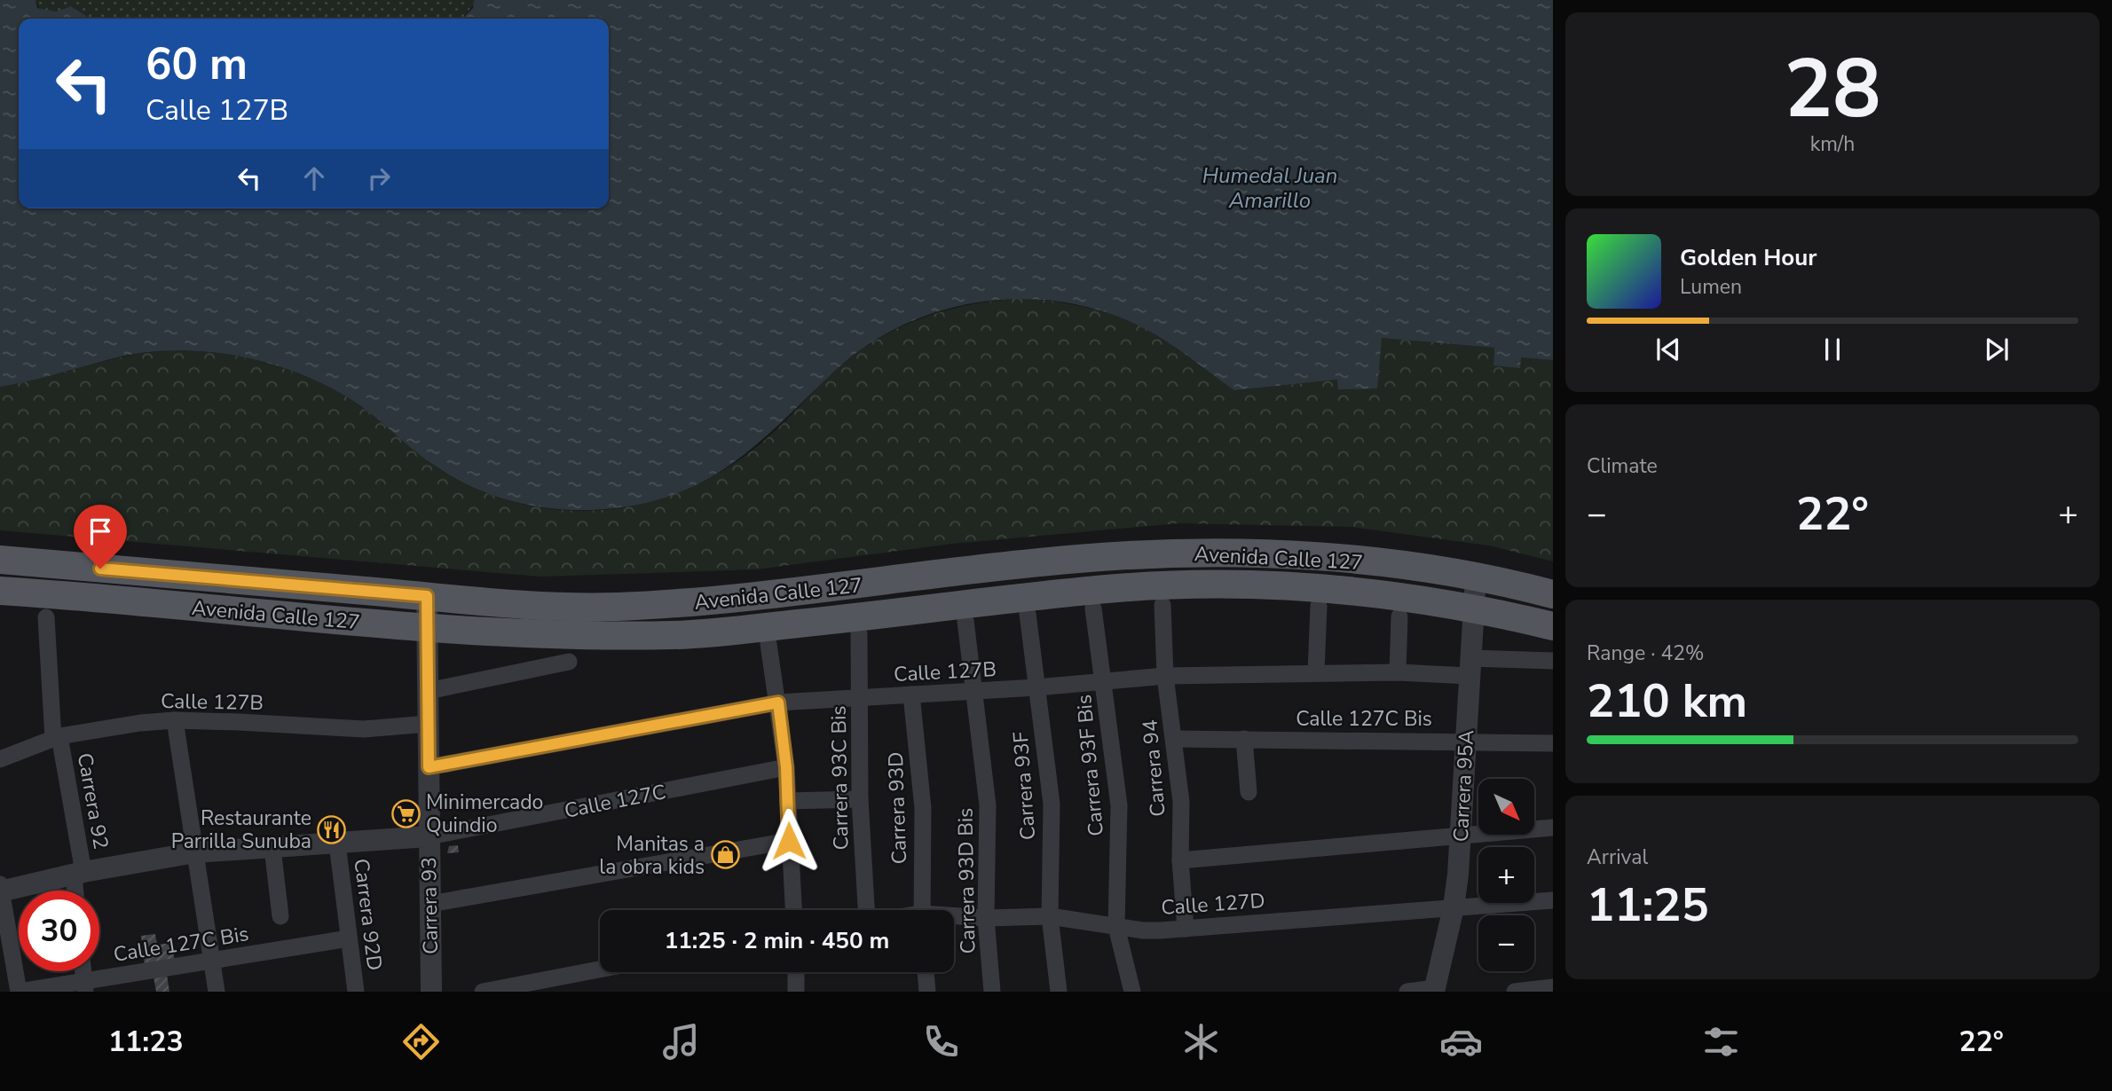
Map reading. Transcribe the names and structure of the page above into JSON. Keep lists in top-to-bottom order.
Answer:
{
  "streets": {
    "main road": ["Avenida Calle 127"],
    "street": [
      "Calle 127B",
      "Calle 127C Bis",
      "Carrera 93F Bis",
      "Carrera 94",
      "Carrera 93C Bis",
      "Carrera 93F",
      "Carrera 95A",
      "Carrera 92",
      "Calle 127C",
      "Carrera 93D",
      "Carrera 93D Bis",
      "Calle 127D",
      "Carrera 93",
      "Carrera 92D"
    ]
  },
  "crossings": [
    ["Avenida Calle 127", "Carrera 95A"],
    ["Avenida Calle 127", "Carrera 93"],
    ["Calle 127B", "Carrera 93F Bis"],
    ["Calle 127B", "Carrera 94"],
    ["Calle 127B", "Carrera 93C Bis"],
    ["Calle 127B", "Carrera 93F"],
    ["Calle 127B", "Carrera 95A"],
    ["Calle 127B", "Carrera 92"],
    ["Calle 127B", "Carrera 93D"],
    ["Calle 127B", "Carrera 93D Bis"],
    ["Calle 127B", "Carrera 93"],
    ["Calle 127C Bis", "Carrera 94"],
    ["Calle 127C Bis", "Carrera 95A"],
    ["Calle 127C Bis", "Carrera 92D"],
    ["Carrera 93F Bis", "Calle 127D"],
    ["Carrera 94", "Calle 127D"],
    ["Carrera 93F", "Calle 127D"],
    ["Carrera 95A", "Calle 127D"],
    ["Carrera 92", "Calle 127C"],
    ["Calle 127C", "Carrera 93"],
    ["Calle 127C", "Carrera 92D"],
    ["Carrera 93D Bis", "Calle 127D"]
  ],
  "water": ["Humedal Juan Amarillo"],
  "places": {
    "supermarket": ["Minimercado Quindio"],
    "restaurant": ["Restaurante Parrilla Sunuba"],
    "shop": ["Manitas a la obra kids"]
  },
  "north": "bottom right",
  "page": {
    "tile": [
      ["28", "km/h"],
      "Climate",
      ["Range · 42%", "210 km"],
      ["Arrival", "11:25"]
    ],
    "turn": ["60 m", "Calle 127B"],
    "song": ["Golden Hour", "Lumen"],
    "heat": ["−", "22°", "+"],
    "map_buttons": ["+", "−"],
    "limit": "30",
    "trip": "11:25 · 2 min · 450 m",
    "tabs": ["11:23", "22°"]
  }
}
